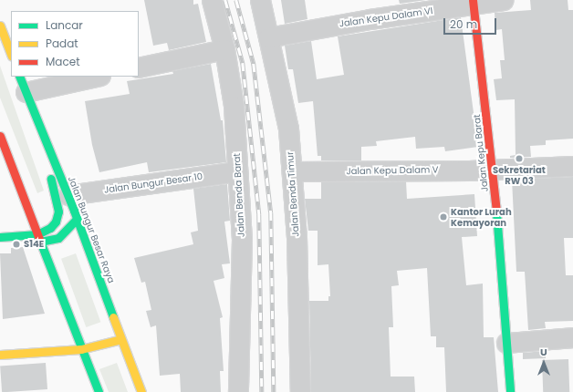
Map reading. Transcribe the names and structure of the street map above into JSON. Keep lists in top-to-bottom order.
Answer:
{
  "streets": {
    "main road": ["Jalan Kepu Barat", "Jalan Bungur Besar Raya"],
    "street": [
      "Jalan Kepu Dalam VI",
      "Jalan Kepu Dalam V",
      "Jalan Bungur Besar 10",
      "Jalan Benda Timur",
      "Jalan Benda Barat"
    ]
  },
  "crossings": [
    ["Jalan Kepu Dalam VI", "Jalan Kepu Barat"],
    ["Jalan Kepu Dalam VI", "Jalan Benda Timur"],
    ["Jalan Kepu Barat", "Jalan Kepu Dalam V"],
    ["Jalan Kepu Dalam V", "Jalan Benda Timur"],
    ["Jalan Bungur Besar 10", "Jalan Benda Barat"],
    ["Jalan Bungur Besar 10", "Jalan Bungur Besar Raya"]
  ],
  "places": ["Sekretariat RW 03", "Kantor Lurah Kemayoran", "S14E"],
  "legend": ["Lancar", "Padat", "Macet"],
  "scale_bar": "20 m",
  "north": "top"
}
